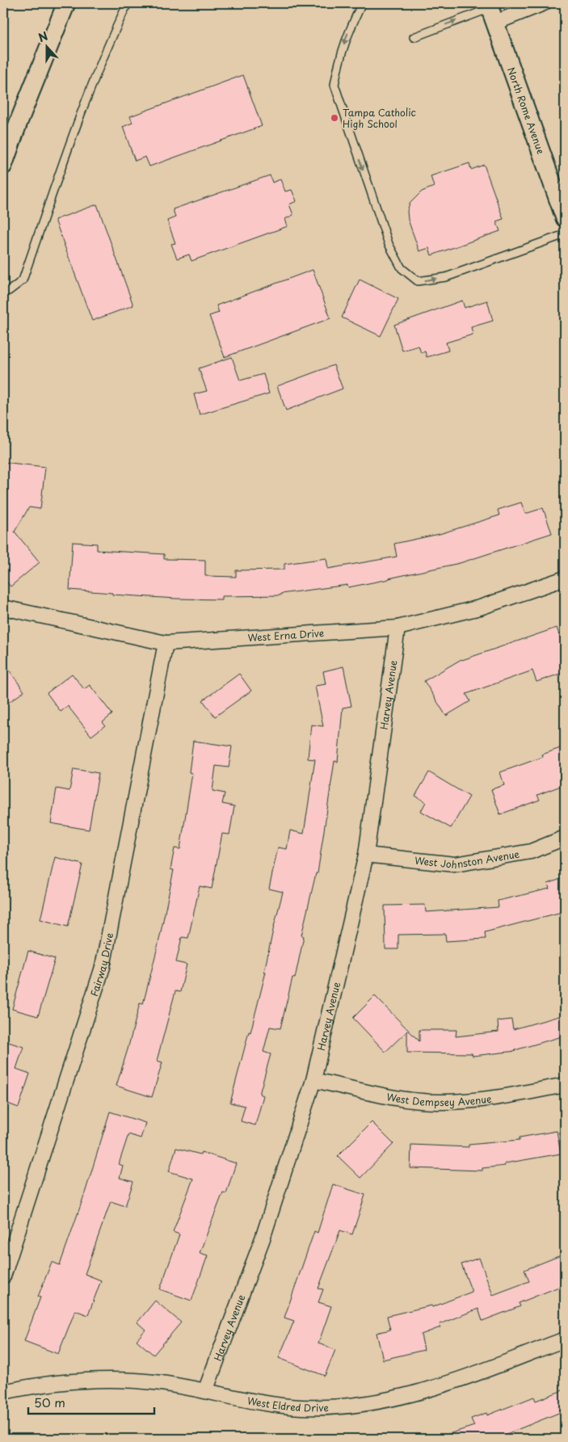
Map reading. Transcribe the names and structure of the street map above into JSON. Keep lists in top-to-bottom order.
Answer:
{
  "streets": {
    "street": [
      "North Rome Avenue",
      "West Erna Drive",
      "Harvey Avenue",
      "West Johnston Avenue",
      "Fairway Drive",
      "West Dempsey Avenue",
      "West Eldred Drive"
    ]
  },
  "crossings": [
    ["West Erna Drive", "Harvey Avenue"],
    ["West Erna Drive", "Fairway Drive"],
    ["Harvey Avenue", "West Johnston Avenue"],
    ["Harvey Avenue", "West Dempsey Avenue"],
    ["Harvey Avenue", "West Eldred Drive"]
  ],
  "places": ["Tampa Catholic High School"],
  "scale_bar": "50 m",
  "north": "top"
}
